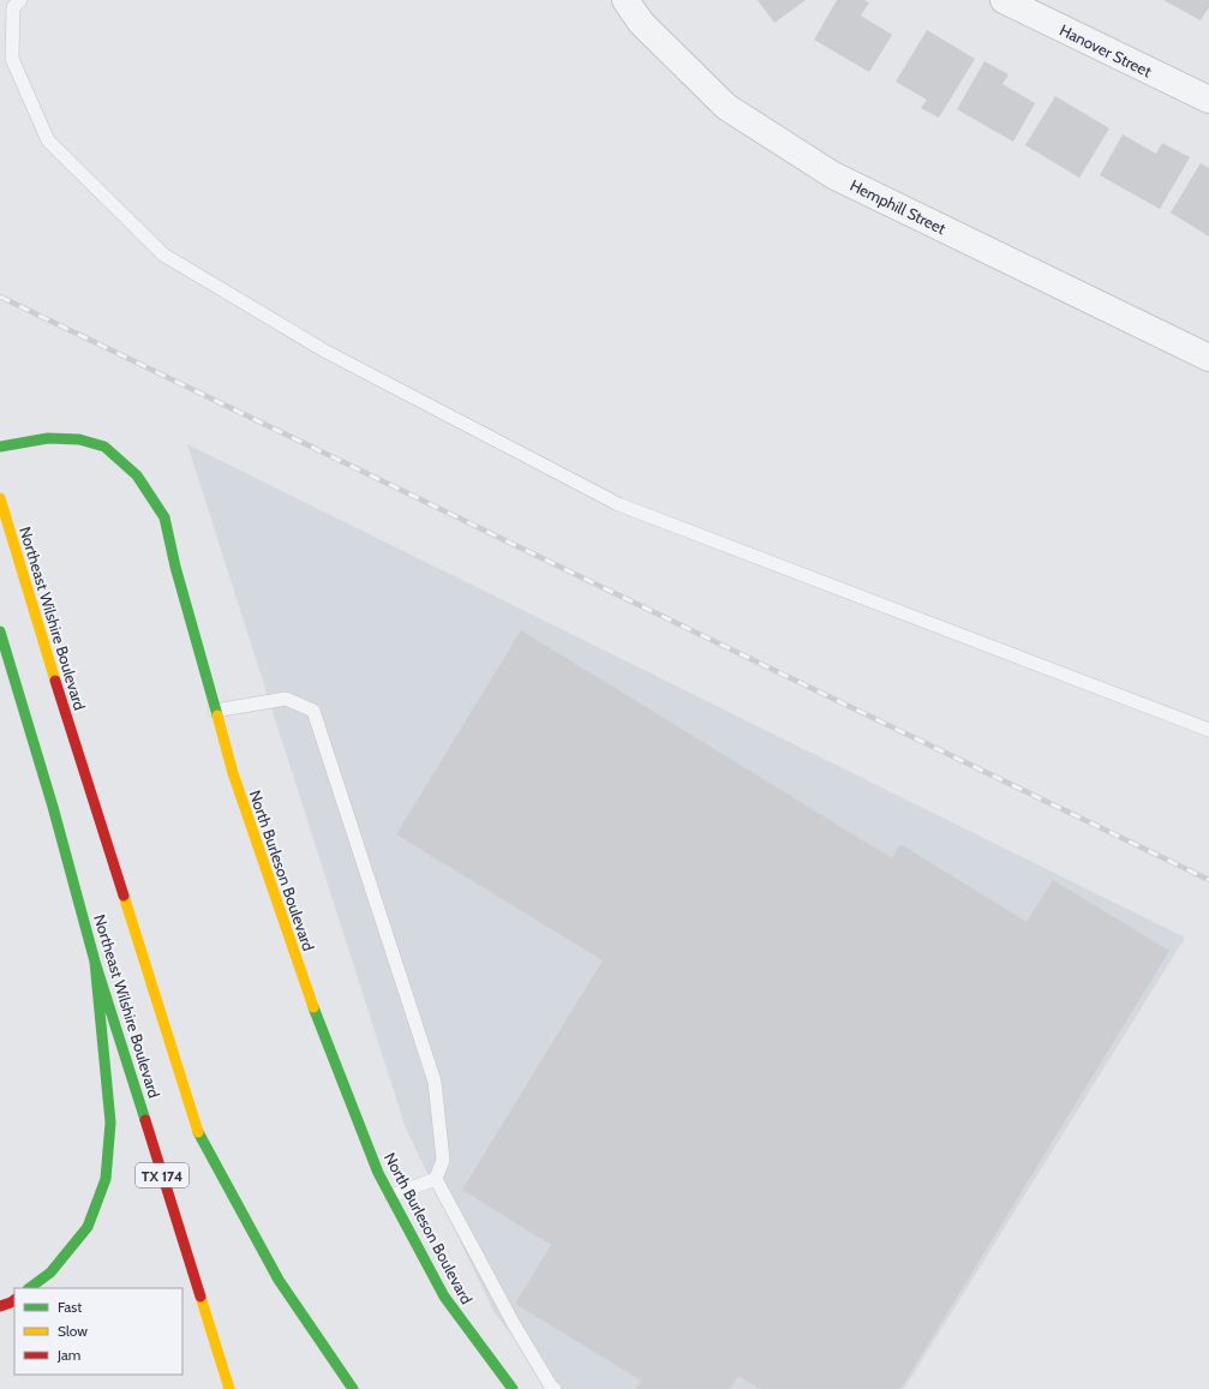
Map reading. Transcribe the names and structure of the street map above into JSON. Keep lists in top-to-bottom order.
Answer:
{
  "streets": {
    "main road": ["Northeast Wilshire Boulevard", "North Burleson Boulevard", "TX 174"],
    "street": ["Hanover Street", "Hemphill Street"]
  },
  "legend": ["Fast", "Slow", "Jam"]
}
